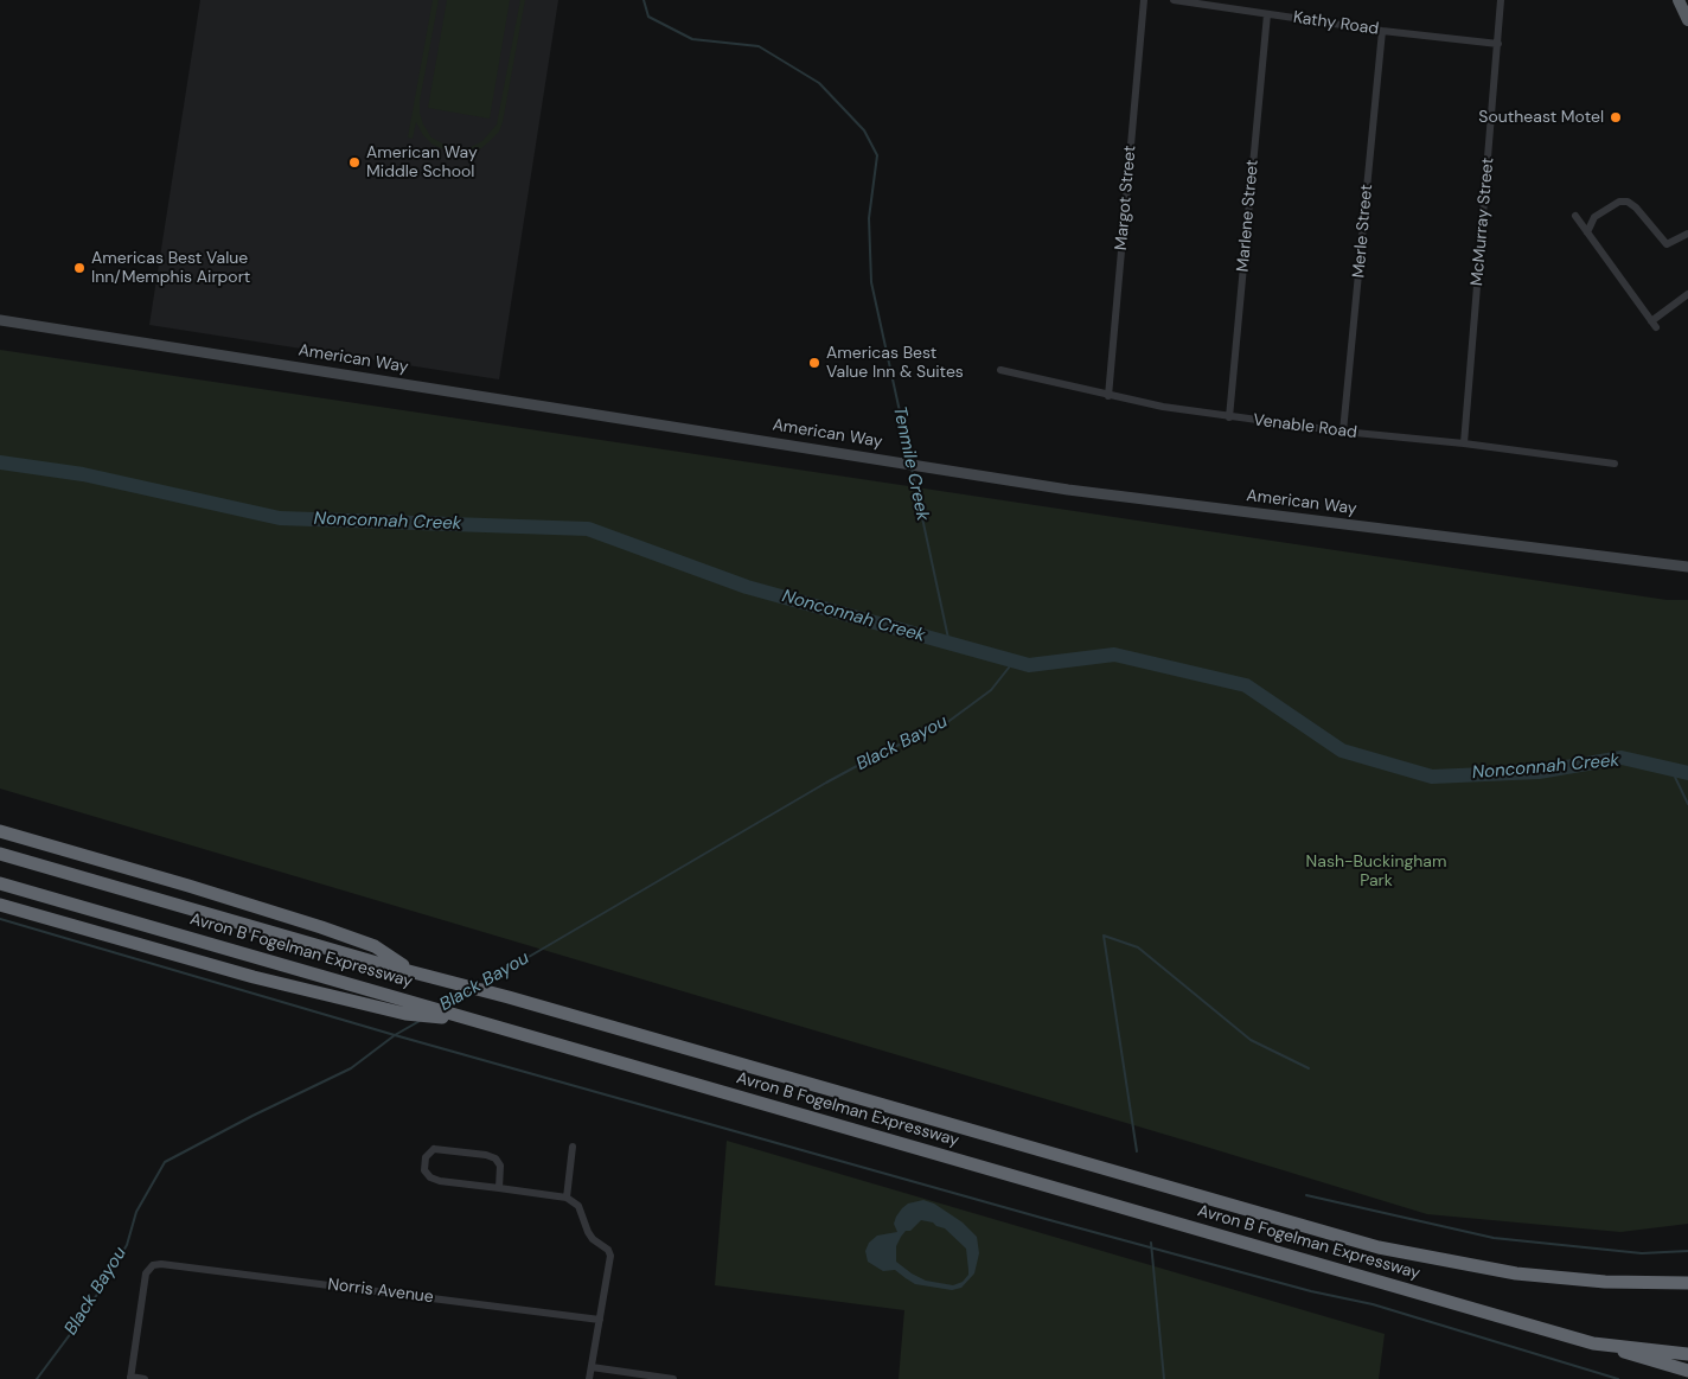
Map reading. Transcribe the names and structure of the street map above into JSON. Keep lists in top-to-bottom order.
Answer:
{
  "streets": {
    "highway": ["Avron B Fogelman Expressway"],
    "main road": ["American Way"],
    "street": [
      "Kathy Road",
      "Margot Street",
      "Marlene Street",
      "McMurray Street",
      "Merle Street",
      "Venable Road",
      "Norris Avenue"
    ]
  },
  "crossings": [
    ["Kathy Road", "Marlene Street"],
    ["Kathy Road", "McMurray Street"],
    ["Kathy Road", "Merle Street"],
    ["Margot Street", "Venable Road"],
    ["Marlene Street", "Venable Road"],
    ["McMurray Street", "Venable Road"],
    ["Merle Street", "Venable Road"]
  ],
  "water": ["Tenmile Creek", "Nonconnah Creek", "Black Bayou"],
  "parks": ["Nash-Buckingham Park"],
  "places": [
    "Southeast Motel",
    "American Way Middle School",
    "Americas Best Value Inn/Memphis Airport",
    "Americas Best Value Inn & Suites"
  ]
}
